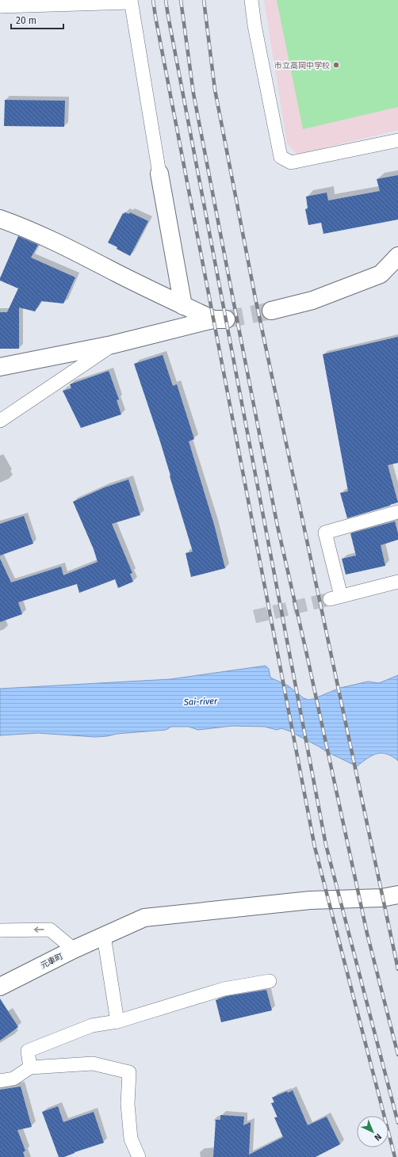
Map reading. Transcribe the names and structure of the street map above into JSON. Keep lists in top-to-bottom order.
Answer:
{
  "streets": {
    "street": ["元車町"]
  },
  "water": ["Sai-river"],
  "places": ["市立高岡中学校"],
  "scale_bar": "20 m",
  "north": "bottom right"
}
